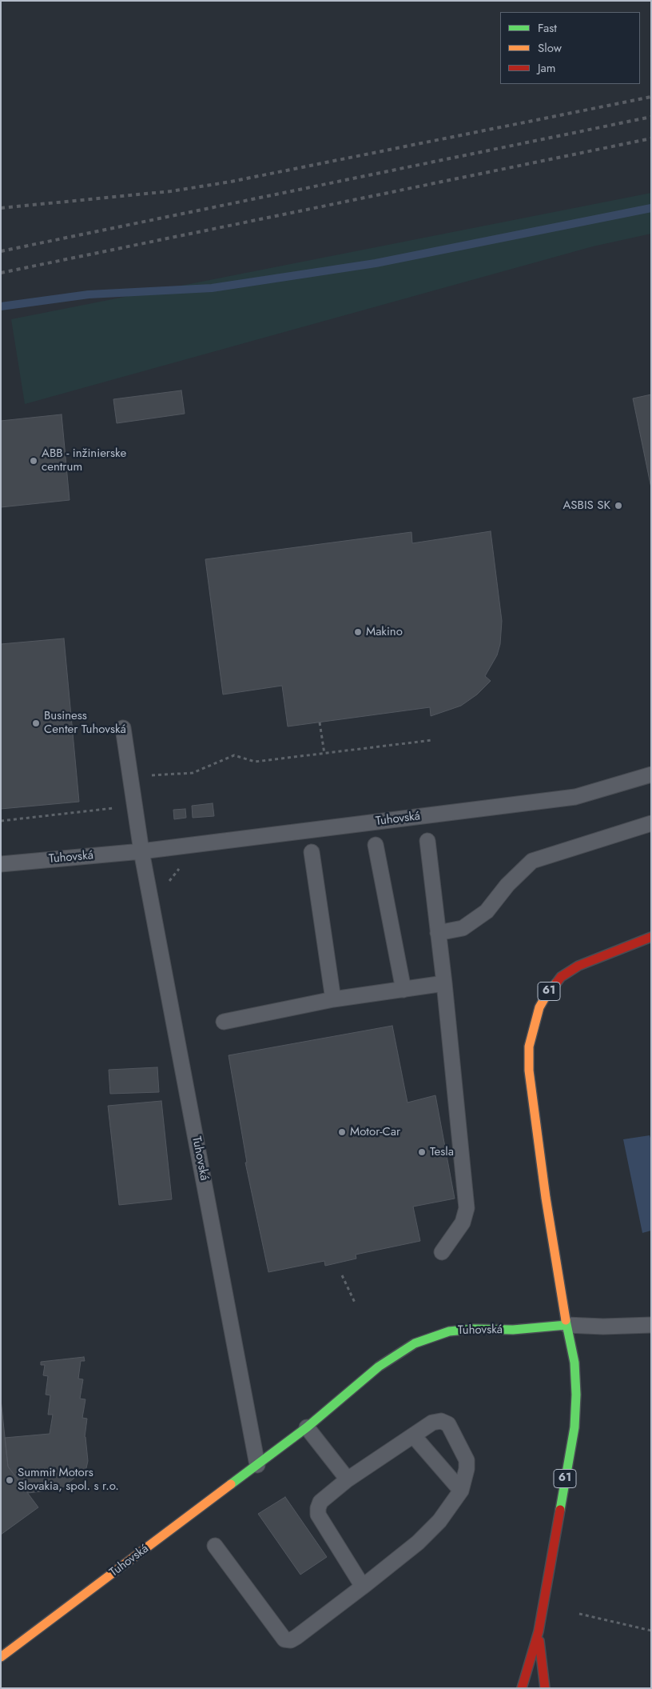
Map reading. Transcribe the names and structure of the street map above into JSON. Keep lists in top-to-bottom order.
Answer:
{
  "streets": {
    "main road": ["Tuhovská", "61"]
  },
  "crossings": [
    ["Tuhovská", "61"]
  ],
  "places": [
    "ABB - inžinierske centrum",
    "ASBIS SK",
    "Makino",
    "Business Center Tuhovská",
    "Motor-Car",
    "Tesla",
    "Summit Motors Slovakia, spol. s r.o."
  ],
  "legend": ["Fast", "Slow", "Jam"]
}
